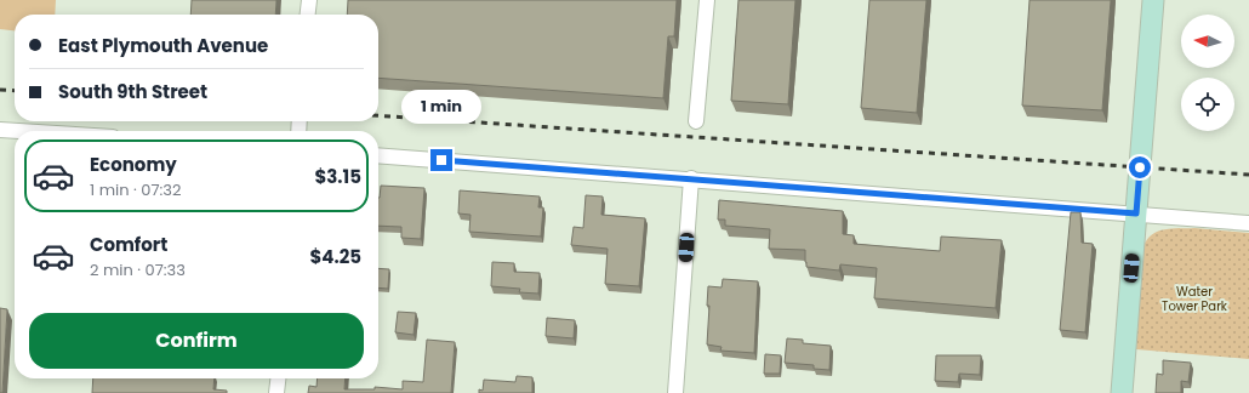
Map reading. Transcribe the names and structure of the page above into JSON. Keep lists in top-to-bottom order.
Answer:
{
  "parks": ["Water Tower Park"],
  "north": "left",
  "page": {
    "banner": ["East Plymouth Avenue", "South 9th Street"],
    "bubble": "1 min",
    "list": [
      {
        "name": "Economy",
        "note": "1 min · 07:32",
        "value": "$3.15"
      },
      {
        "name": "Comfort",
        "note": "2 min · 07:33",
        "value": "$4.25"
      }
    ],
    "buttons": "Confirm"
  }
}
